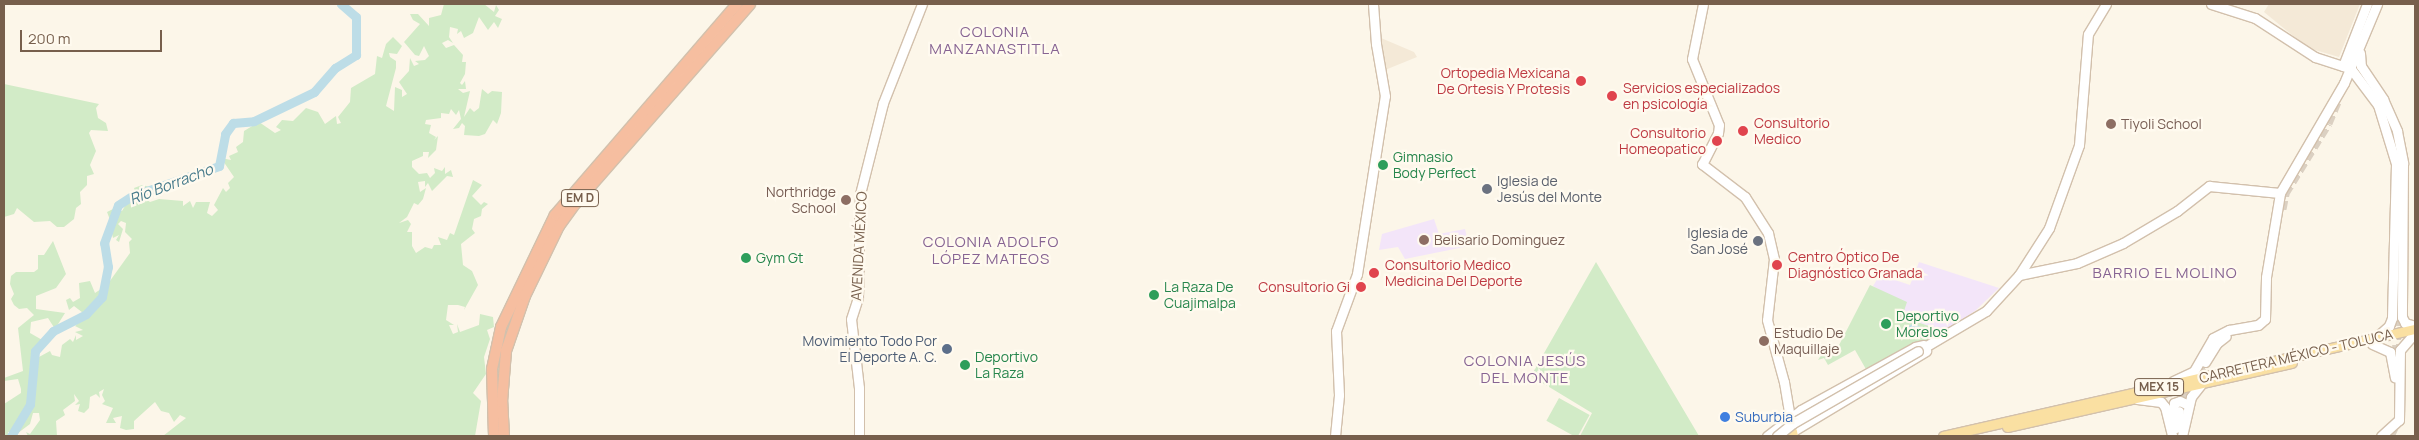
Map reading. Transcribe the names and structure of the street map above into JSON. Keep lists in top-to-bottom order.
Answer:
{
  "streets": {
    "highway": ["EM D"],
    "main road": ["CARRETERA MÉXICO - TOLUCA", "MEX 15"],
    "street": ["AVENIDA MÉXICO"]
  },
  "districts": [
    "COLONIA MANZANASTITLA",
    "COLONIA ADOLFO LÓPEZ MATEOS",
    "BARRIO EL MOLINO",
    "COLONIA JESÚS DEL MONTE"
  ],
  "water": ["Río Borracho"],
  "places": [
    "Ortopedia Mexicana De Ortesis Y Protesis",
    "Servicios especializados en psicología",
    "Tiyoli School",
    "Consultorio Medico",
    "Consultorio Homeopatico",
    "Gimnasio Body Perfect",
    "Iglesia de Jesús del Monte",
    "Northridge School",
    "Belisario Dominguez",
    "Iglesia de San José",
    "Gym Gt",
    "Centro Óptico De Diagnóstico Granada",
    "Consultorio Medico Medicina Del Deporte",
    "Consultorio Gi",
    "La Raza De Cuajimalpa",
    "Deportivo Morelos",
    "Estudio De Maquillaje",
    "Movimiento Todo Por El Deporte A. C.",
    "Deportivo La Raza",
    "Suburbia"
  ],
  "scale_bar": "200 m"
}
